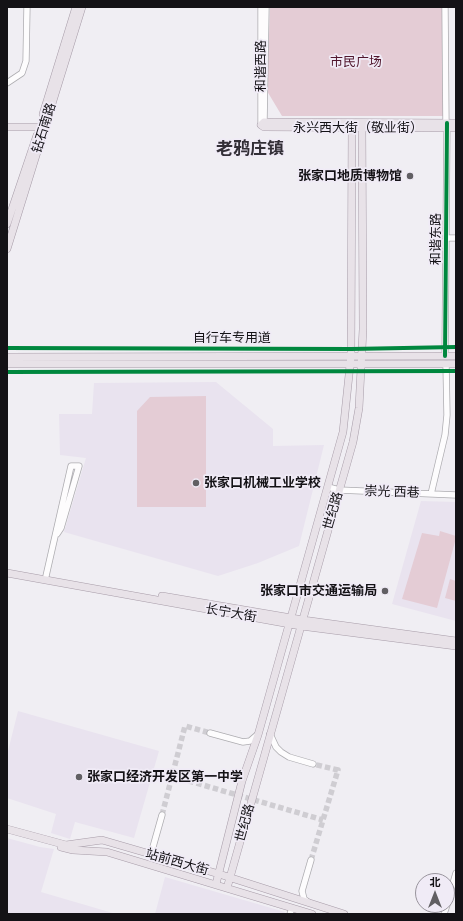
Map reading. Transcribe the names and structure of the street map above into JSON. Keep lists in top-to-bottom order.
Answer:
{
  "streets": {
    "main road": [
      "钻石南路",
      "永兴西大街（敬业街）",
      "世纪路",
      "长宁大街",
      "站前西大街"
    ],
    "street": ["和谐西路", "和谐东路", "崇光 西巷"],
    "cycle path": ["自行车专用道"]
  },
  "crossings": [
    ["和谐西路", "永兴西大街（敬业街）"],
    ["永兴西大街（敬业街）", "和谐东路"],
    ["永兴西大街（敬业街）", "世纪路"],
    ["崇光 西巷", "世纪路"],
    ["世纪路", "长宁大街"],
    ["世纪路", "站前西大街"]
  ],
  "districts": ["老鸦庄镇"],
  "parks": ["市民广场"],
  "places": [
    "张家口地质博物馆",
    "张家口机械工业学校",
    "张家口市交通运输局",
    "张家口经济开发区第一中学"
  ],
  "north": "top"
}
